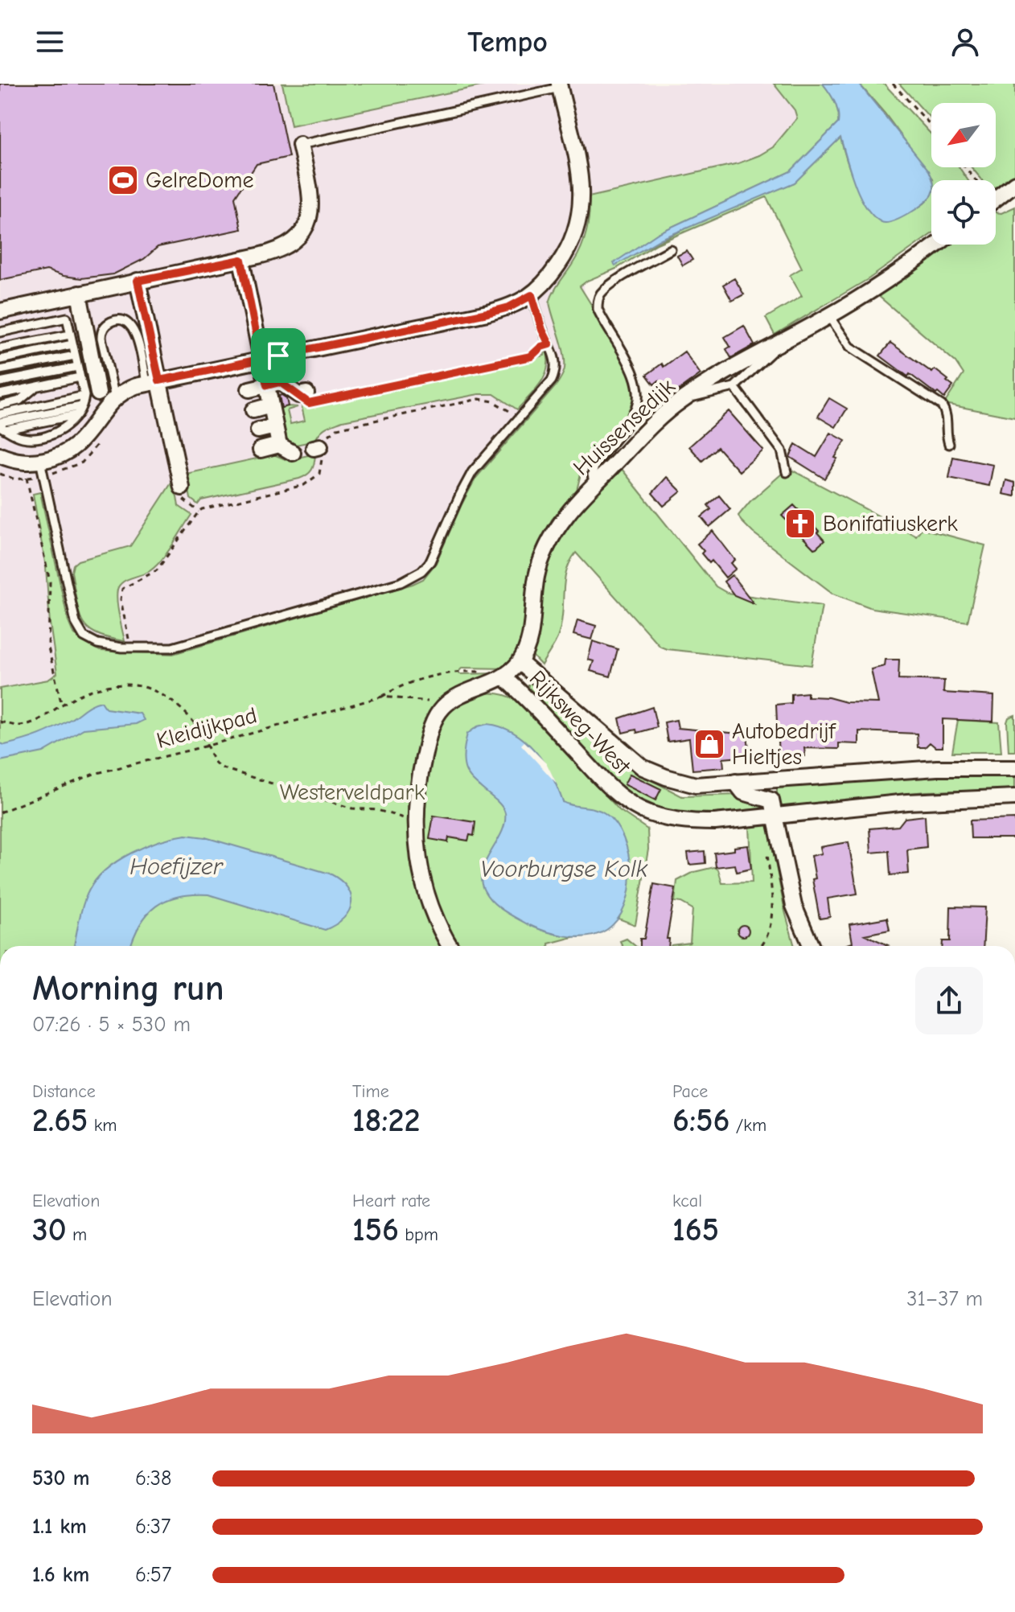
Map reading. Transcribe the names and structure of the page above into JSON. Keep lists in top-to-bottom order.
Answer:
{
  "streets": {
    "street": ["Huissensedijk", "Rijksweg-West"],
    "path": ["Kleidijkpad"]
  },
  "crossings": [
    ["Huissensedijk", "Rijksweg-West"]
  ],
  "water": ["Hoefijzer", "Voorburgse Kolk"],
  "parks": ["Westerveldpark"],
  "places": {
    "sports": ["GelreDome"],
    "church": ["Bonifatiuskerk"],
    "shop": ["Autobedrijf Hieltjes"]
  },
  "north": "bottom left",
  "page": {
    "header": "Tempo",
    "heading": ["Morning run", "07:26 · 5 × 530 m"],
    "stats": [
      ["Distance", "2.65 km"],
      ["Time", "18:22"],
      ["Pace", "6:56 /km"],
      ["Elevation", "30 m"],
      ["Heart rate", "156 bpm"],
      ["kcal", "165"]
    ],
    "chart": ["Elevation", "31–37 m"],
    "list": [
      {
        "name": "530 m",
        "note": "6:38"
      },
      {
        "name": "1.1 km",
        "note": "6:37"
      },
      {
        "name": "1.6 km",
        "note": "6:57"
      }
    ]
  }
}
